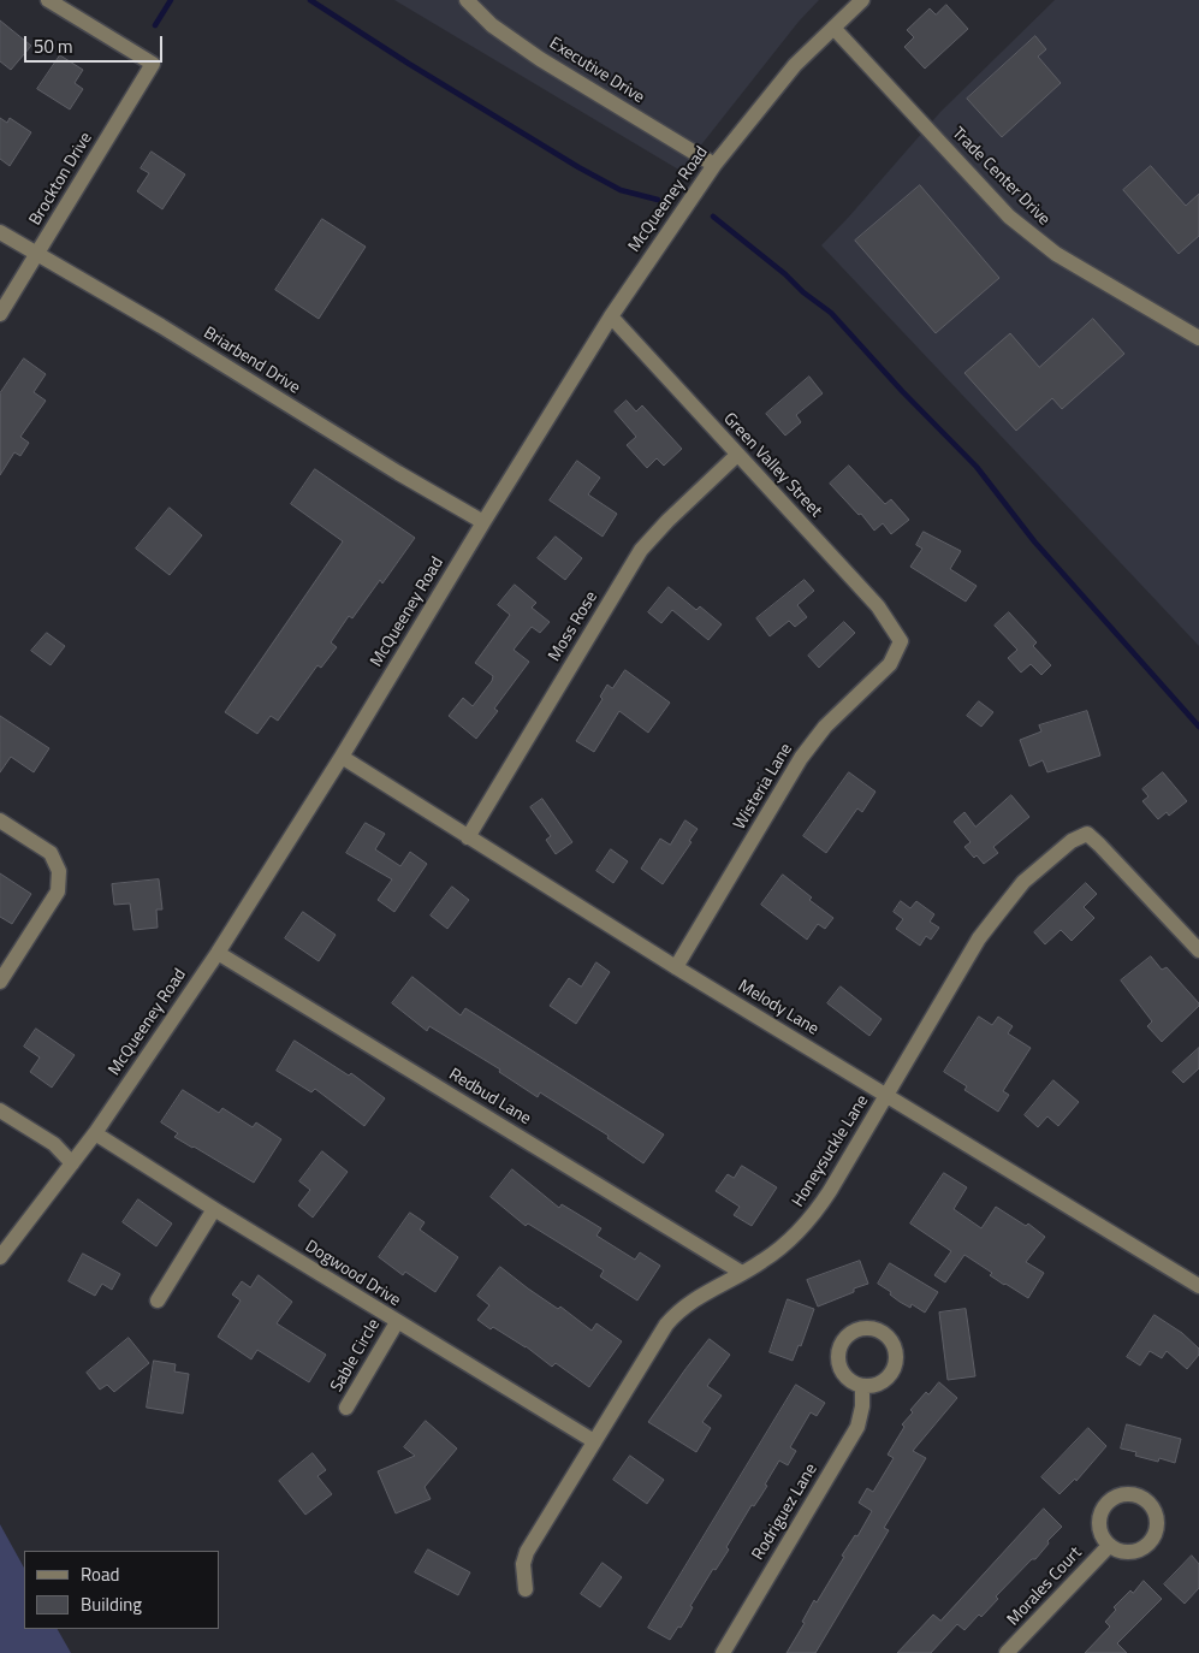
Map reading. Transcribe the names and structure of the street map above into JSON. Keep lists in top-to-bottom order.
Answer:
{
  "streets": {
    "street": [
      "Executive Drive",
      "Trade Center Drive",
      "Brockton Drive",
      "McQueeney Road",
      "Briarbend Drive",
      "Green Valley Street",
      "Moss Rose",
      "Wisteria Lane",
      "Melody Lane",
      "Redbud Lane",
      "Honeysuckle Lane",
      "Dogwood Drive",
      "Sable Circle",
      "Rodriguez Lane",
      "Morales Court"
    ]
  },
  "crossings": [
    ["Executive Drive", "McQueeney Road"],
    ["Trade Center Drive", "McQueeney Road"],
    ["Brockton Drive", "Briarbend Drive"],
    ["McQueeney Road", "Briarbend Drive"],
    ["McQueeney Road", "Green Valley Street"],
    ["McQueeney Road", "Melody Lane"],
    ["McQueeney Road", "Redbud Lane"],
    ["McQueeney Road", "Dogwood Drive"],
    ["Green Valley Street", "Moss Rose"],
    ["Green Valley Street", "Wisteria Lane"],
    ["Moss Rose", "Melody Lane"],
    ["Wisteria Lane", "Melody Lane"],
    ["Melody Lane", "Honeysuckle Lane"],
    ["Redbud Lane", "Honeysuckle Lane"],
    ["Honeysuckle Lane", "Dogwood Drive"],
    ["Dogwood Drive", "Sable Circle"]
  ],
  "legend": ["Road", "Building"],
  "scale_bar": "50 m"
}
